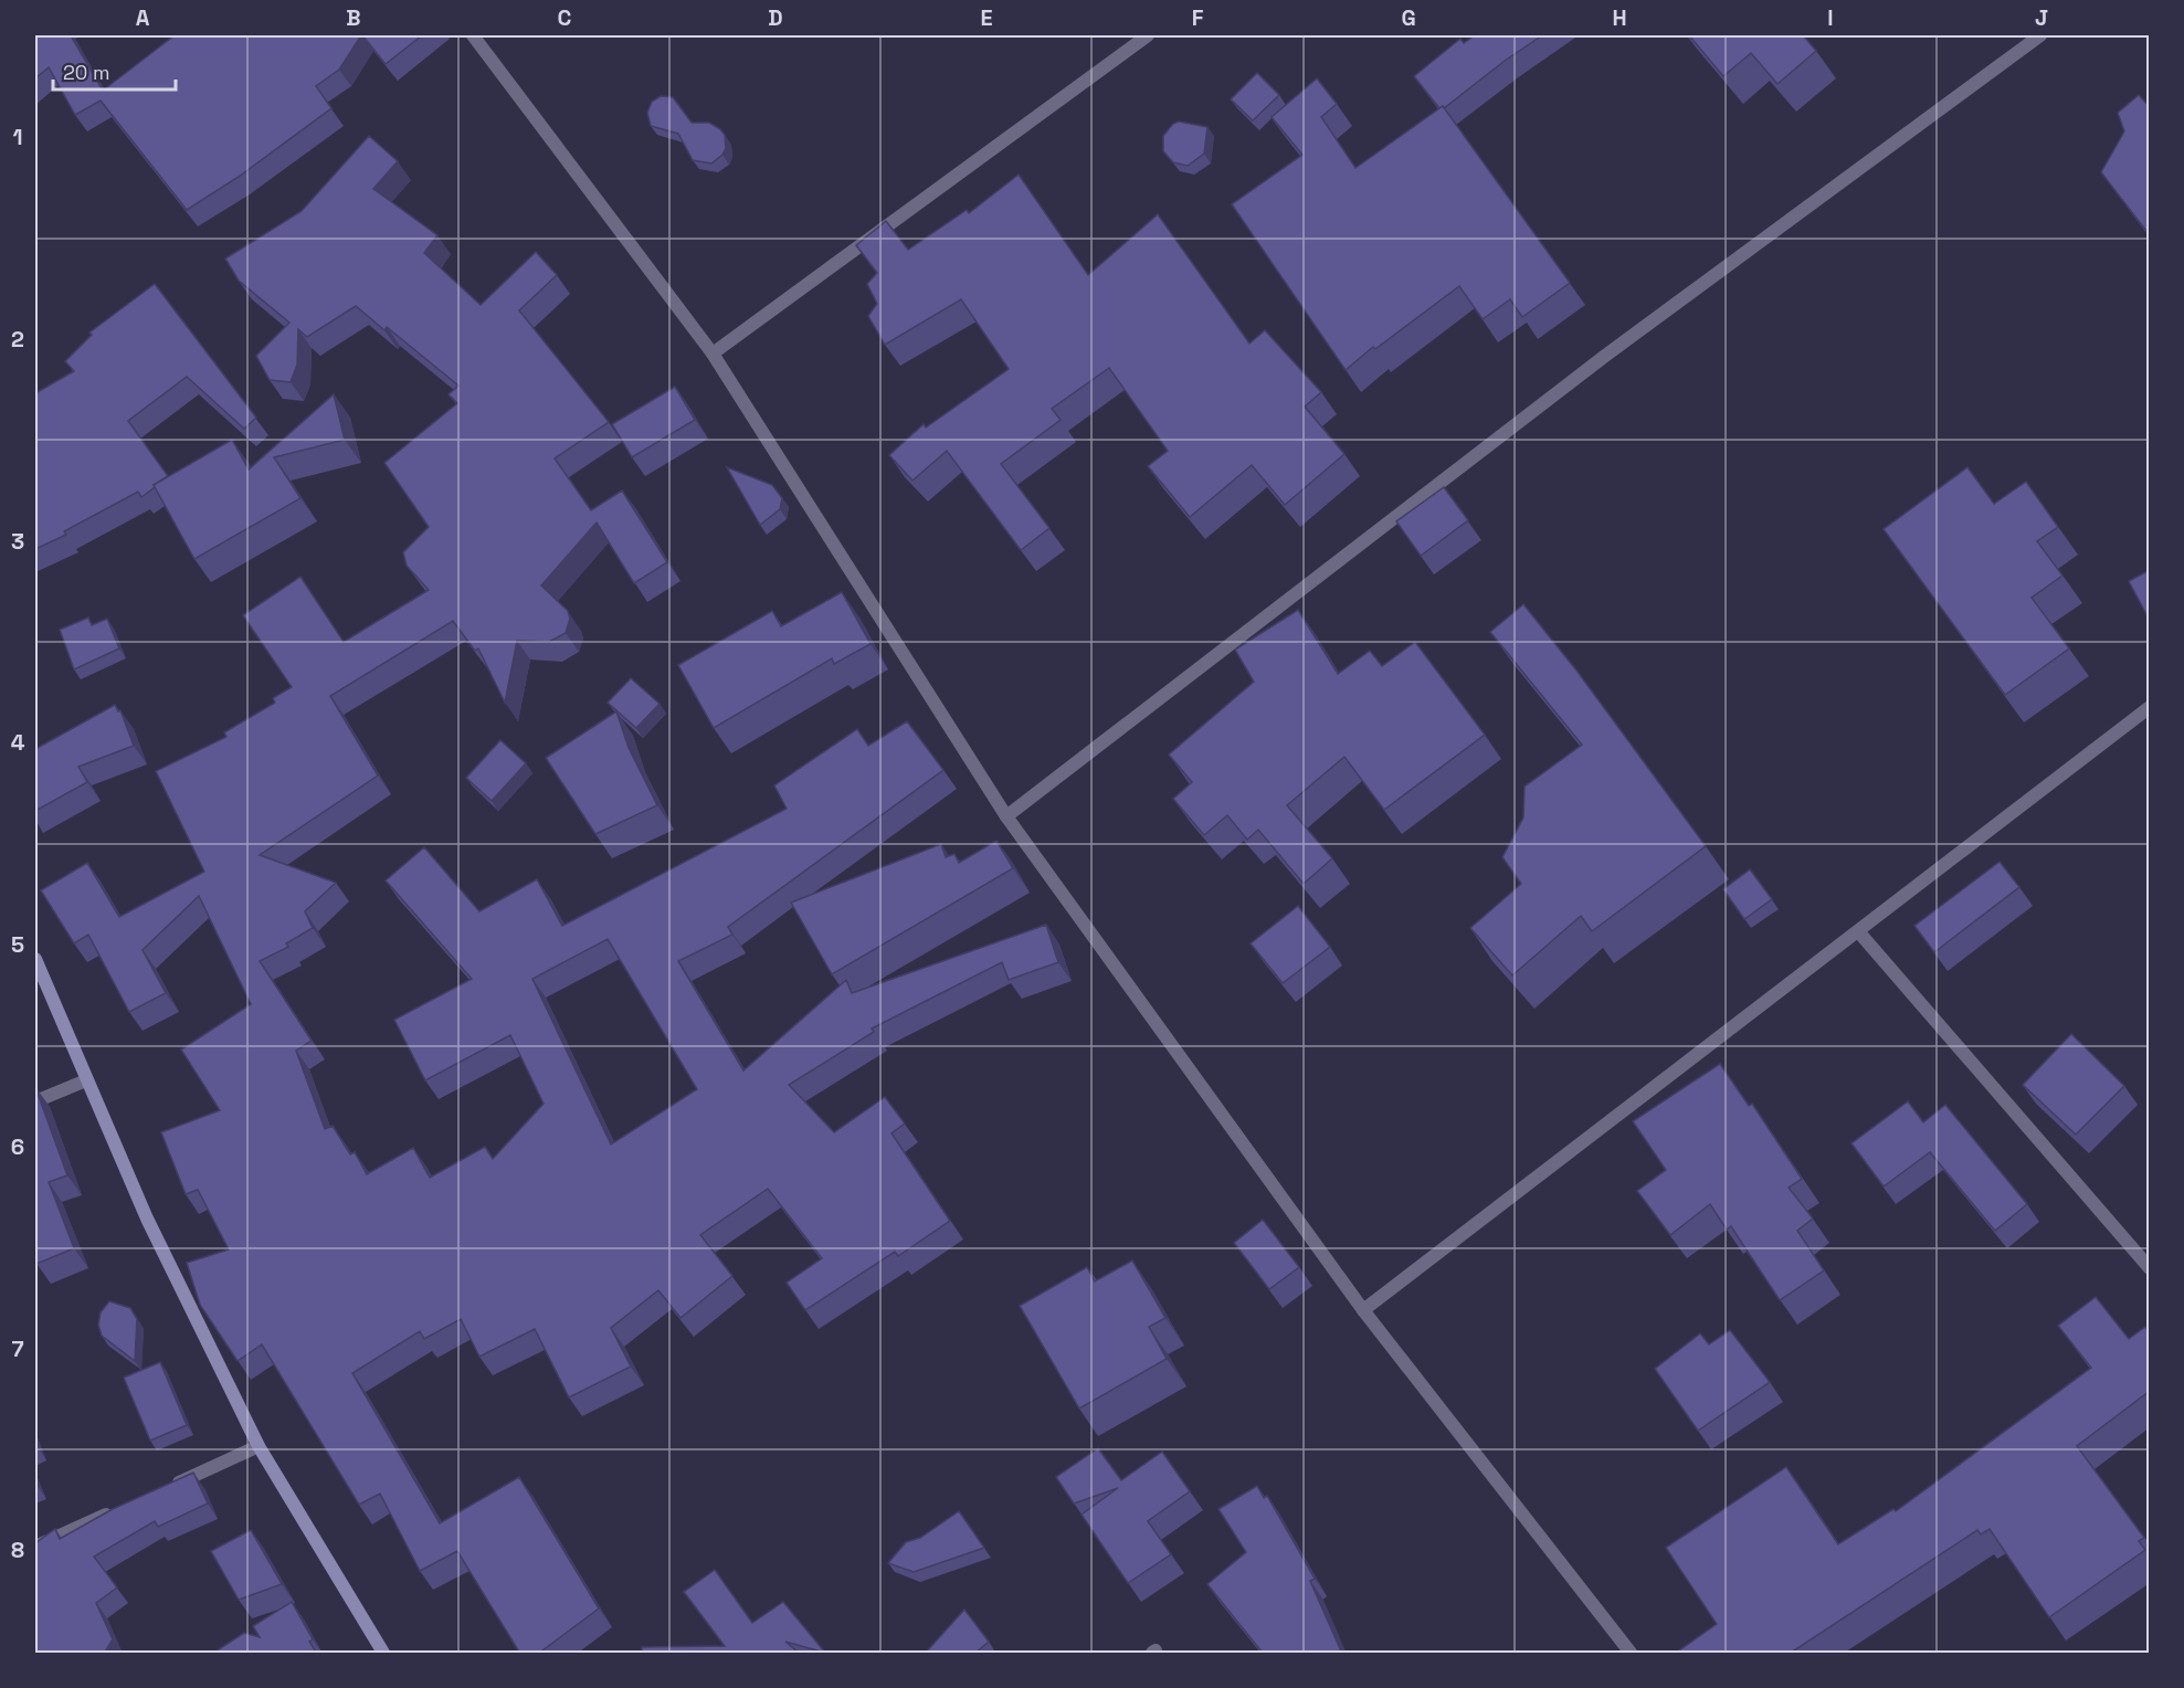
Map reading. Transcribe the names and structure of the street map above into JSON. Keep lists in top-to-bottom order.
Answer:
{
  "scale_bar": "20 m",
  "grid": {
    "columns": [
      "A",
      "B",
      "C",
      "D",
      "E",
      "F",
      "G",
      "H",
      "I",
      "J"
    ],
    "rows": [
      "1",
      "2",
      "3",
      "4",
      "5",
      "6",
      "7",
      "8"
    ]
  }
}
